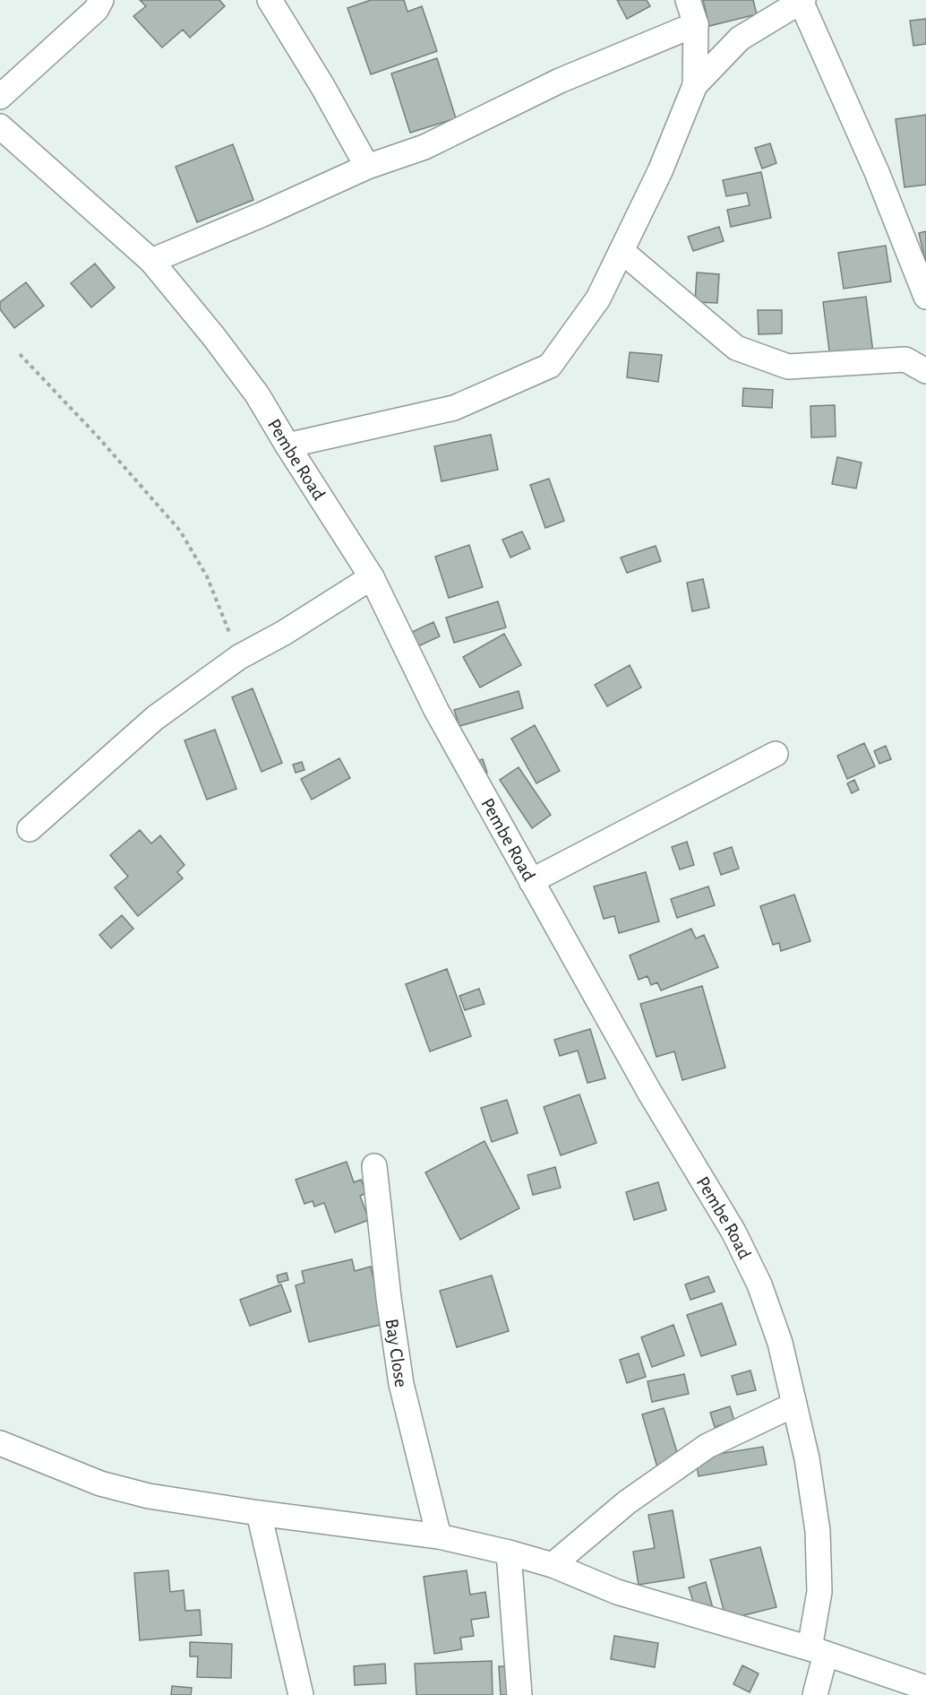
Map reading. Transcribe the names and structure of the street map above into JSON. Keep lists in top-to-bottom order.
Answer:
{
  "streets": {
    "street": ["Pembe Road", "Bay Close"]
  }
}
